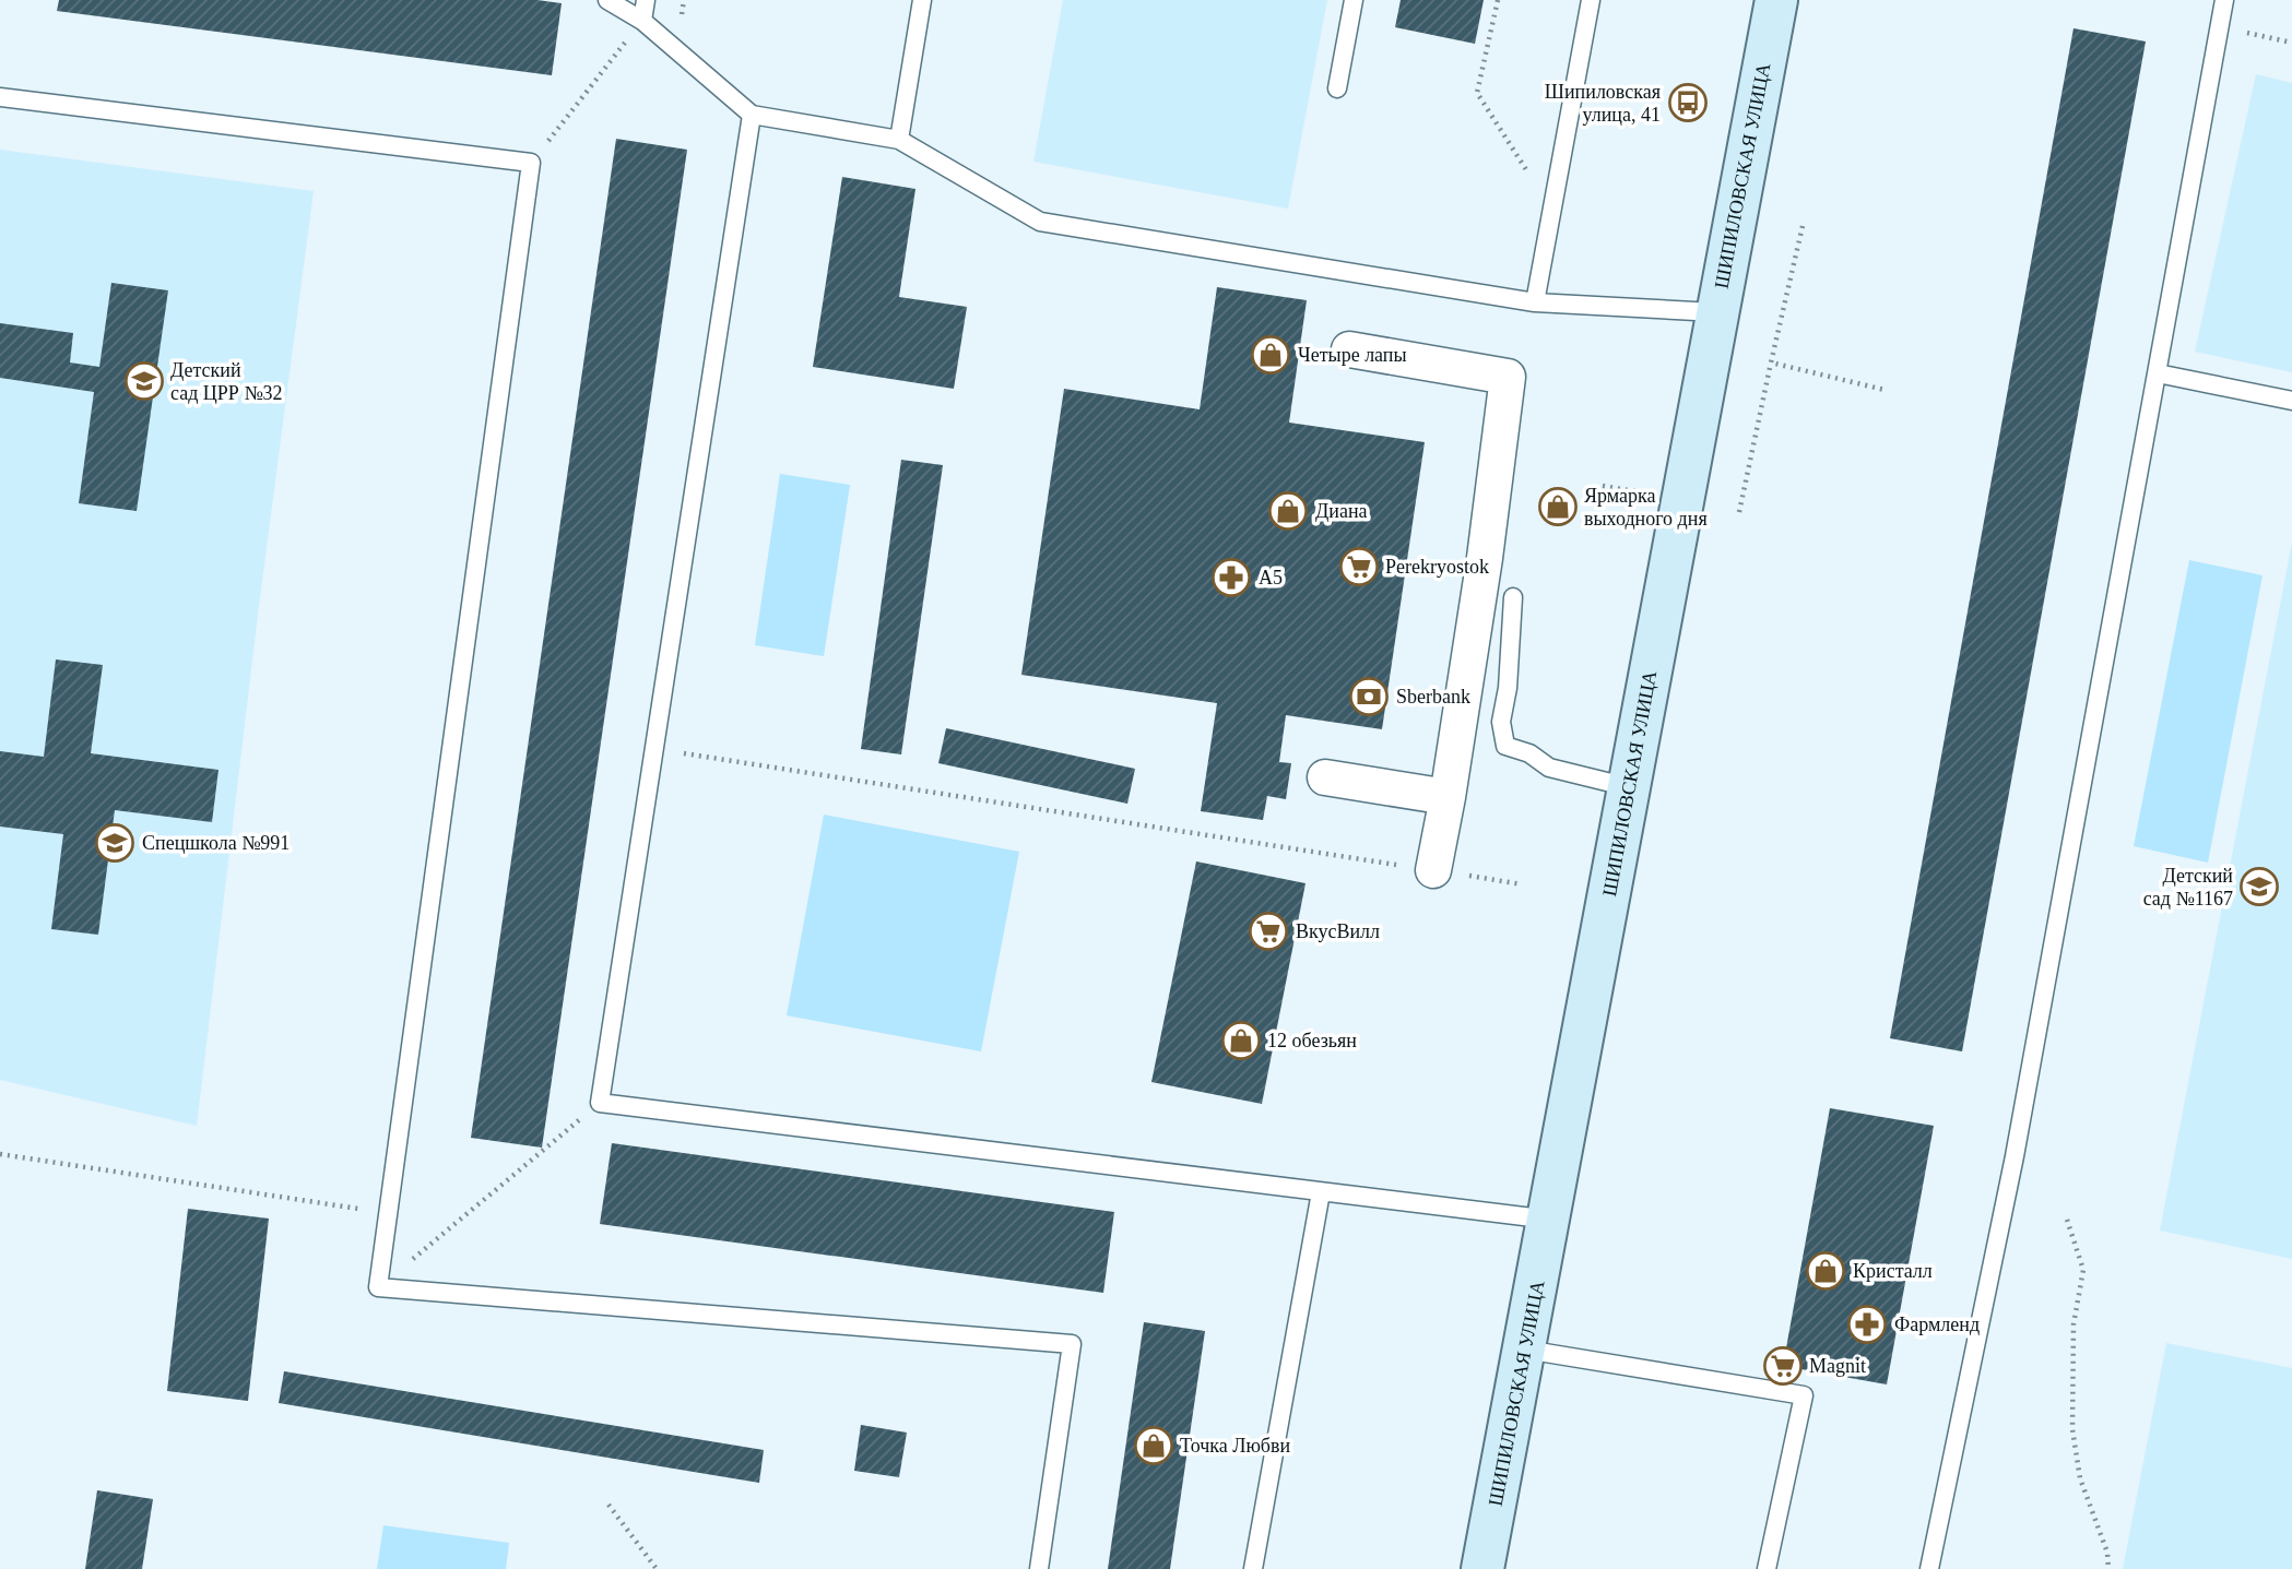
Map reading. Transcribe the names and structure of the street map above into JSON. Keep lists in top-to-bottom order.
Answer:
{
  "streets": {
    "main road": ["ШИПИЛОВСКАЯ УЛИЦА"]
  },
  "places": {
    "bus stop": ["Шипиловская улица, 41"],
    "shop": [
      "Четыре лапы",
      "Ярмарка выходного дня",
      "Диана",
      "12 обезьян",
      "Кристалл",
      "Точка Любви"
    ],
    "school or university": ["Детский сад ЦРР №32", "Спецшкола №991", "Детский сад №1167"],
    "supermarket": ["Perekryostok", "ВкусВилл", "Magnit"],
    "pharmacy": ["А5", "Фармленд"],
    "bank": ["Sberbank"]
  }
}
